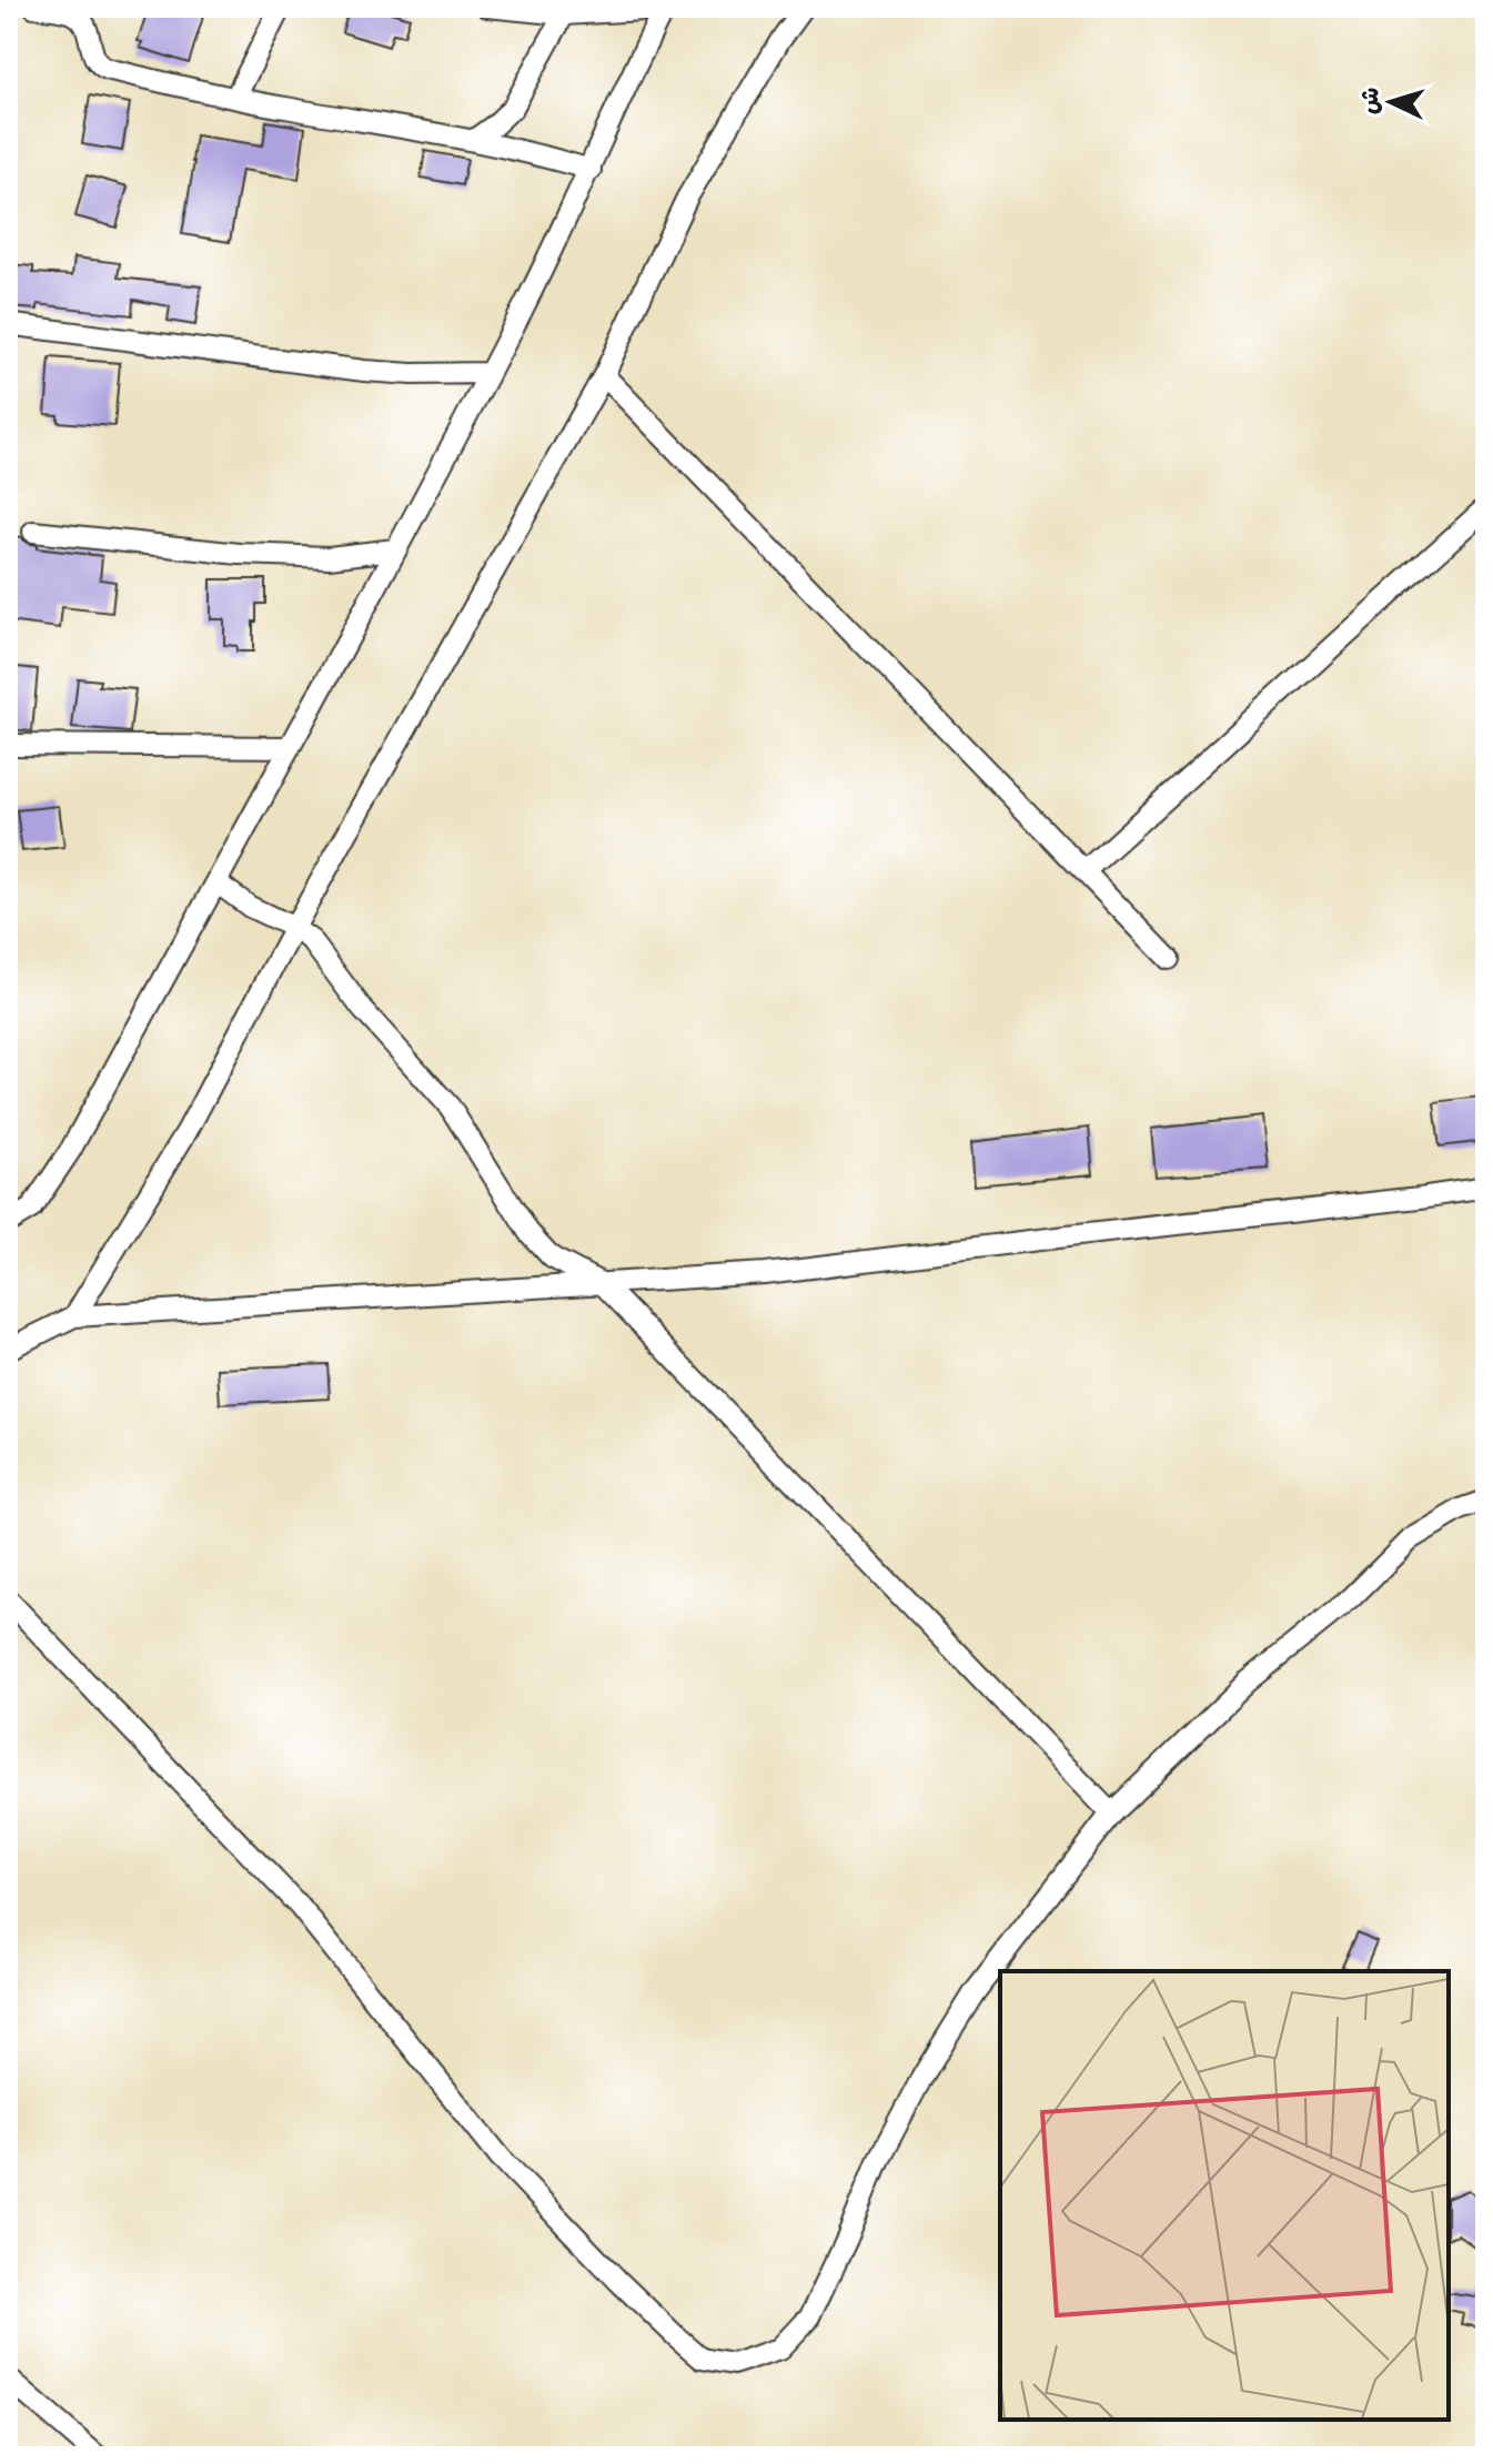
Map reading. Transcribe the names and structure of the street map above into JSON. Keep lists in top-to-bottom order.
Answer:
{
  "north": "left"
}
